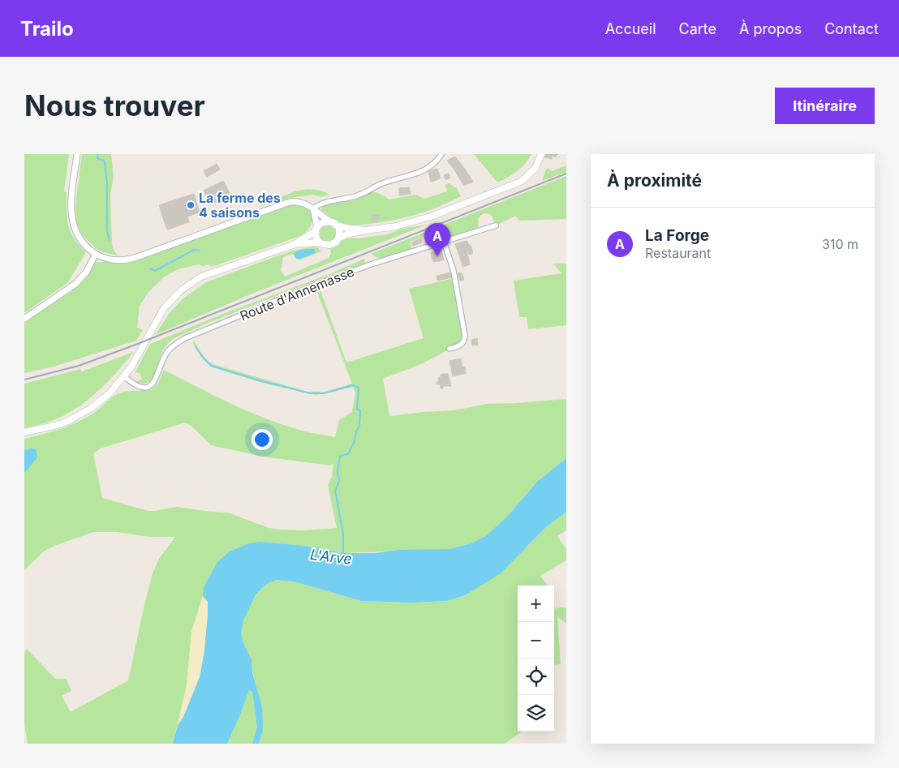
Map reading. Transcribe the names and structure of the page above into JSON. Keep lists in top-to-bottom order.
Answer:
{
  "streets": {
    "street": ["Route d'Annemasse"]
  },
  "water": ["L'Arve"],
  "places": ["La ferme des 4 saisons"],
  "page": {
    "header": "Trailo",
    "nav": [
      "Accueil",
      "Carte",
      "À propos",
      "Contact"
    ],
    "buttons": "Itinéraire",
    "title": "Nous trouver",
    "heading": "À proximité",
    "list": [
      {
        "mark": "A",
        "name": "La Forge",
        "note": "Restaurant",
        "value": "310 m"
      }
    ],
    "pins": "A",
    "map_buttons": ["+", "−"]
  }
}
